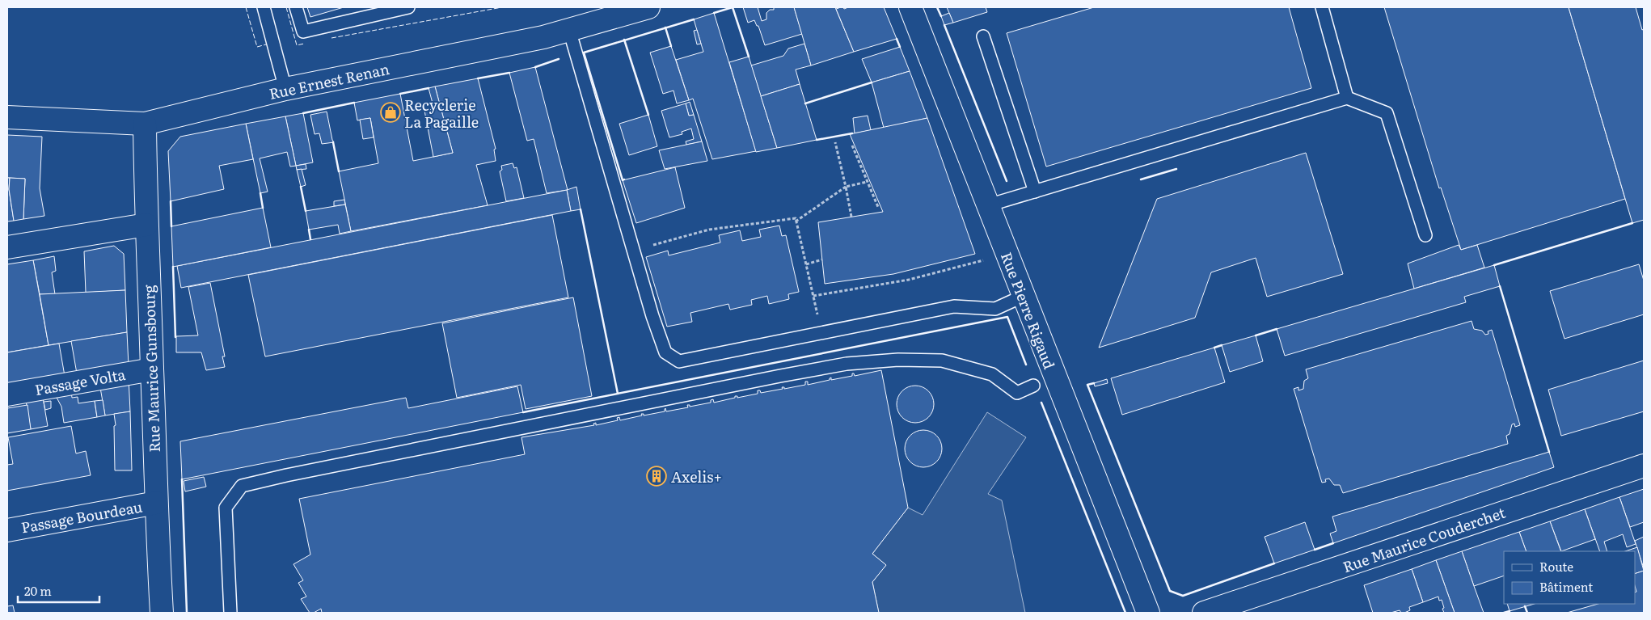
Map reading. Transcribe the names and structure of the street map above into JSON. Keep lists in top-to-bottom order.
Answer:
{
  "streets": {
    "street": [
      "Rue Ernest Renan",
      "Rue Pierre Rigaud",
      "Rue Maurice Gunsbourg",
      "Passage Volta",
      "Passage Bourdeau",
      "Rue Maurice Couderchet"
    ]
  },
  "crossings": [
    ["Rue Ernest Renan", "Rue Maurice Gunsbourg"],
    ["Rue Maurice Gunsbourg", "Passage Volta"],
    ["Rue Maurice Gunsbourg", "Passage Bourdeau"]
  ],
  "places": {
    "shop": ["Recyclerie La Pagaille"],
    "building": ["Axelis+"]
  },
  "legend": ["Route", "Bâtiment"],
  "scale_bar": "20 m"
}
